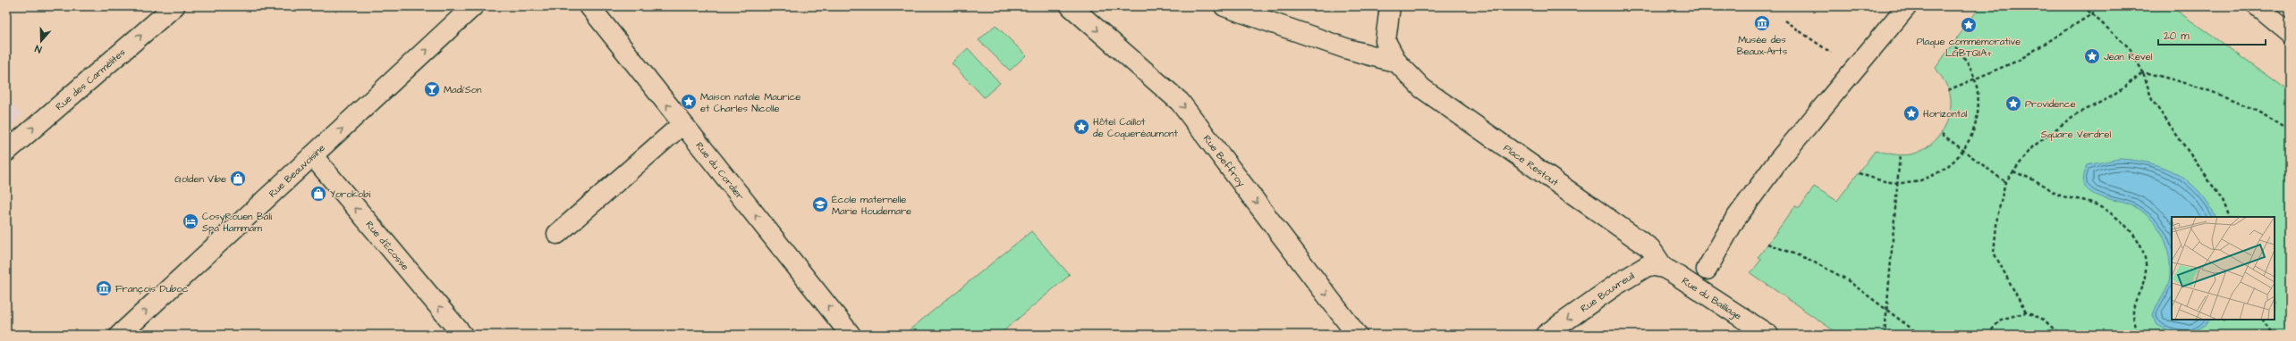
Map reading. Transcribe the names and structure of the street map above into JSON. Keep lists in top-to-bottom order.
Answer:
{
  "streets": {
    "street": [
      "Rue des Carmélites",
      "Rue Beffroy",
      "Place Restout",
      "Rue du Cordier",
      "Rue Beauvoisine",
      "Rue d'Écosse",
      "Rue Bouvreuil",
      "Rue du Bailliage"
    ]
  },
  "crossings": [
    ["Place Restout", "Rue Bouvreuil"],
    ["Place Restout", "Rue du Bailliage"],
    ["Rue Beauvoisine", "Rue d'Écosse"],
    ["Rue Bouvreuil", "Rue du Bailliage"]
  ],
  "one_way": [
    "Rue des Carmélites",
    "Rue Beffroy",
    "Rue du Cordier",
    "Rue Beauvoisine",
    "Rue d'Écosse",
    "Rue Bouvreuil"
  ],
  "parks": ["Square Verdrel"],
  "places": {
    "museum": ["Musée des Beaux-Arts", "François Duboc"],
    "place": [
      "Plaque commémorative LGBTQIA+",
      "Jean Revel",
      "Maison natale Maurice et Charles Nicolle",
      "Providence",
      "Horizontal",
      "Hôtel Caillot de Coqueréaumont"
    ],
    "bar": ["Madi'Son"],
    "shop": ["Golden Vibe", "Yorokobi"],
    "school or university": ["École maternelle Marie Houdemare"],
    "hotel": ["CosyRouen Bali Spa Hammam"]
  },
  "scale_bar": "20 m",
  "north": "bottom"
}
